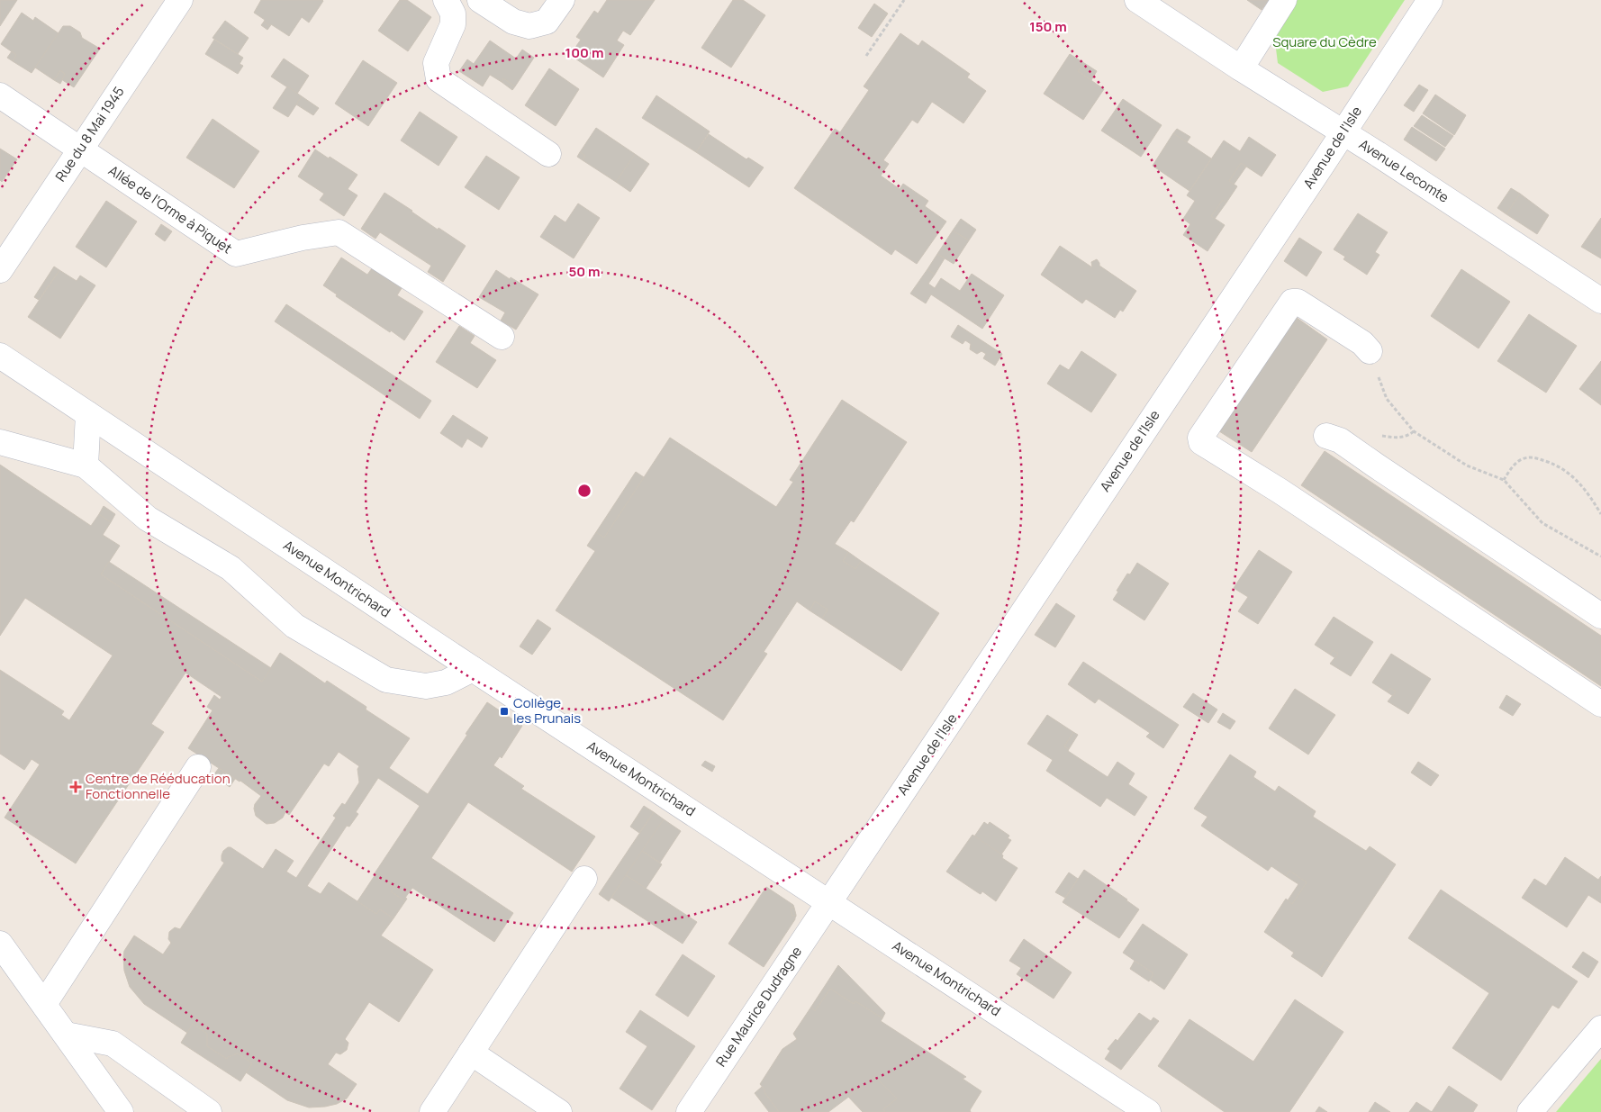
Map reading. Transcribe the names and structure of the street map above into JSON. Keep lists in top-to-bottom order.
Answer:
{
  "streets": {
    "street": [
      "Rue du 8 Mai 1945",
      "Avenue de l'Isle",
      "Avenue Lecomte",
      "Allée de l’Orme à Piquet",
      "Avenue Montrichard",
      "Rue Maurice Dudragne"
    ]
  },
  "crossings": [
    ["Rue du 8 Mai 1945", "Allée de l’Orme à Piquet"],
    ["Avenue de l'Isle", "Avenue Lecomte"],
    ["Avenue de l'Isle", "Avenue Montrichard"],
    ["Avenue de l'Isle", "Rue Maurice Dudragne"],
    ["Avenue Montrichard", "Rue Maurice Dudragne"]
  ],
  "parks": ["Square du Cèdre"],
  "places": {
    "transit": ["Collège les Prunais"],
    "health": ["Centre de Rééducation Fonctionnelle"]
  },
  "rings": ["150 m", "100 m", "50 m"]
}
